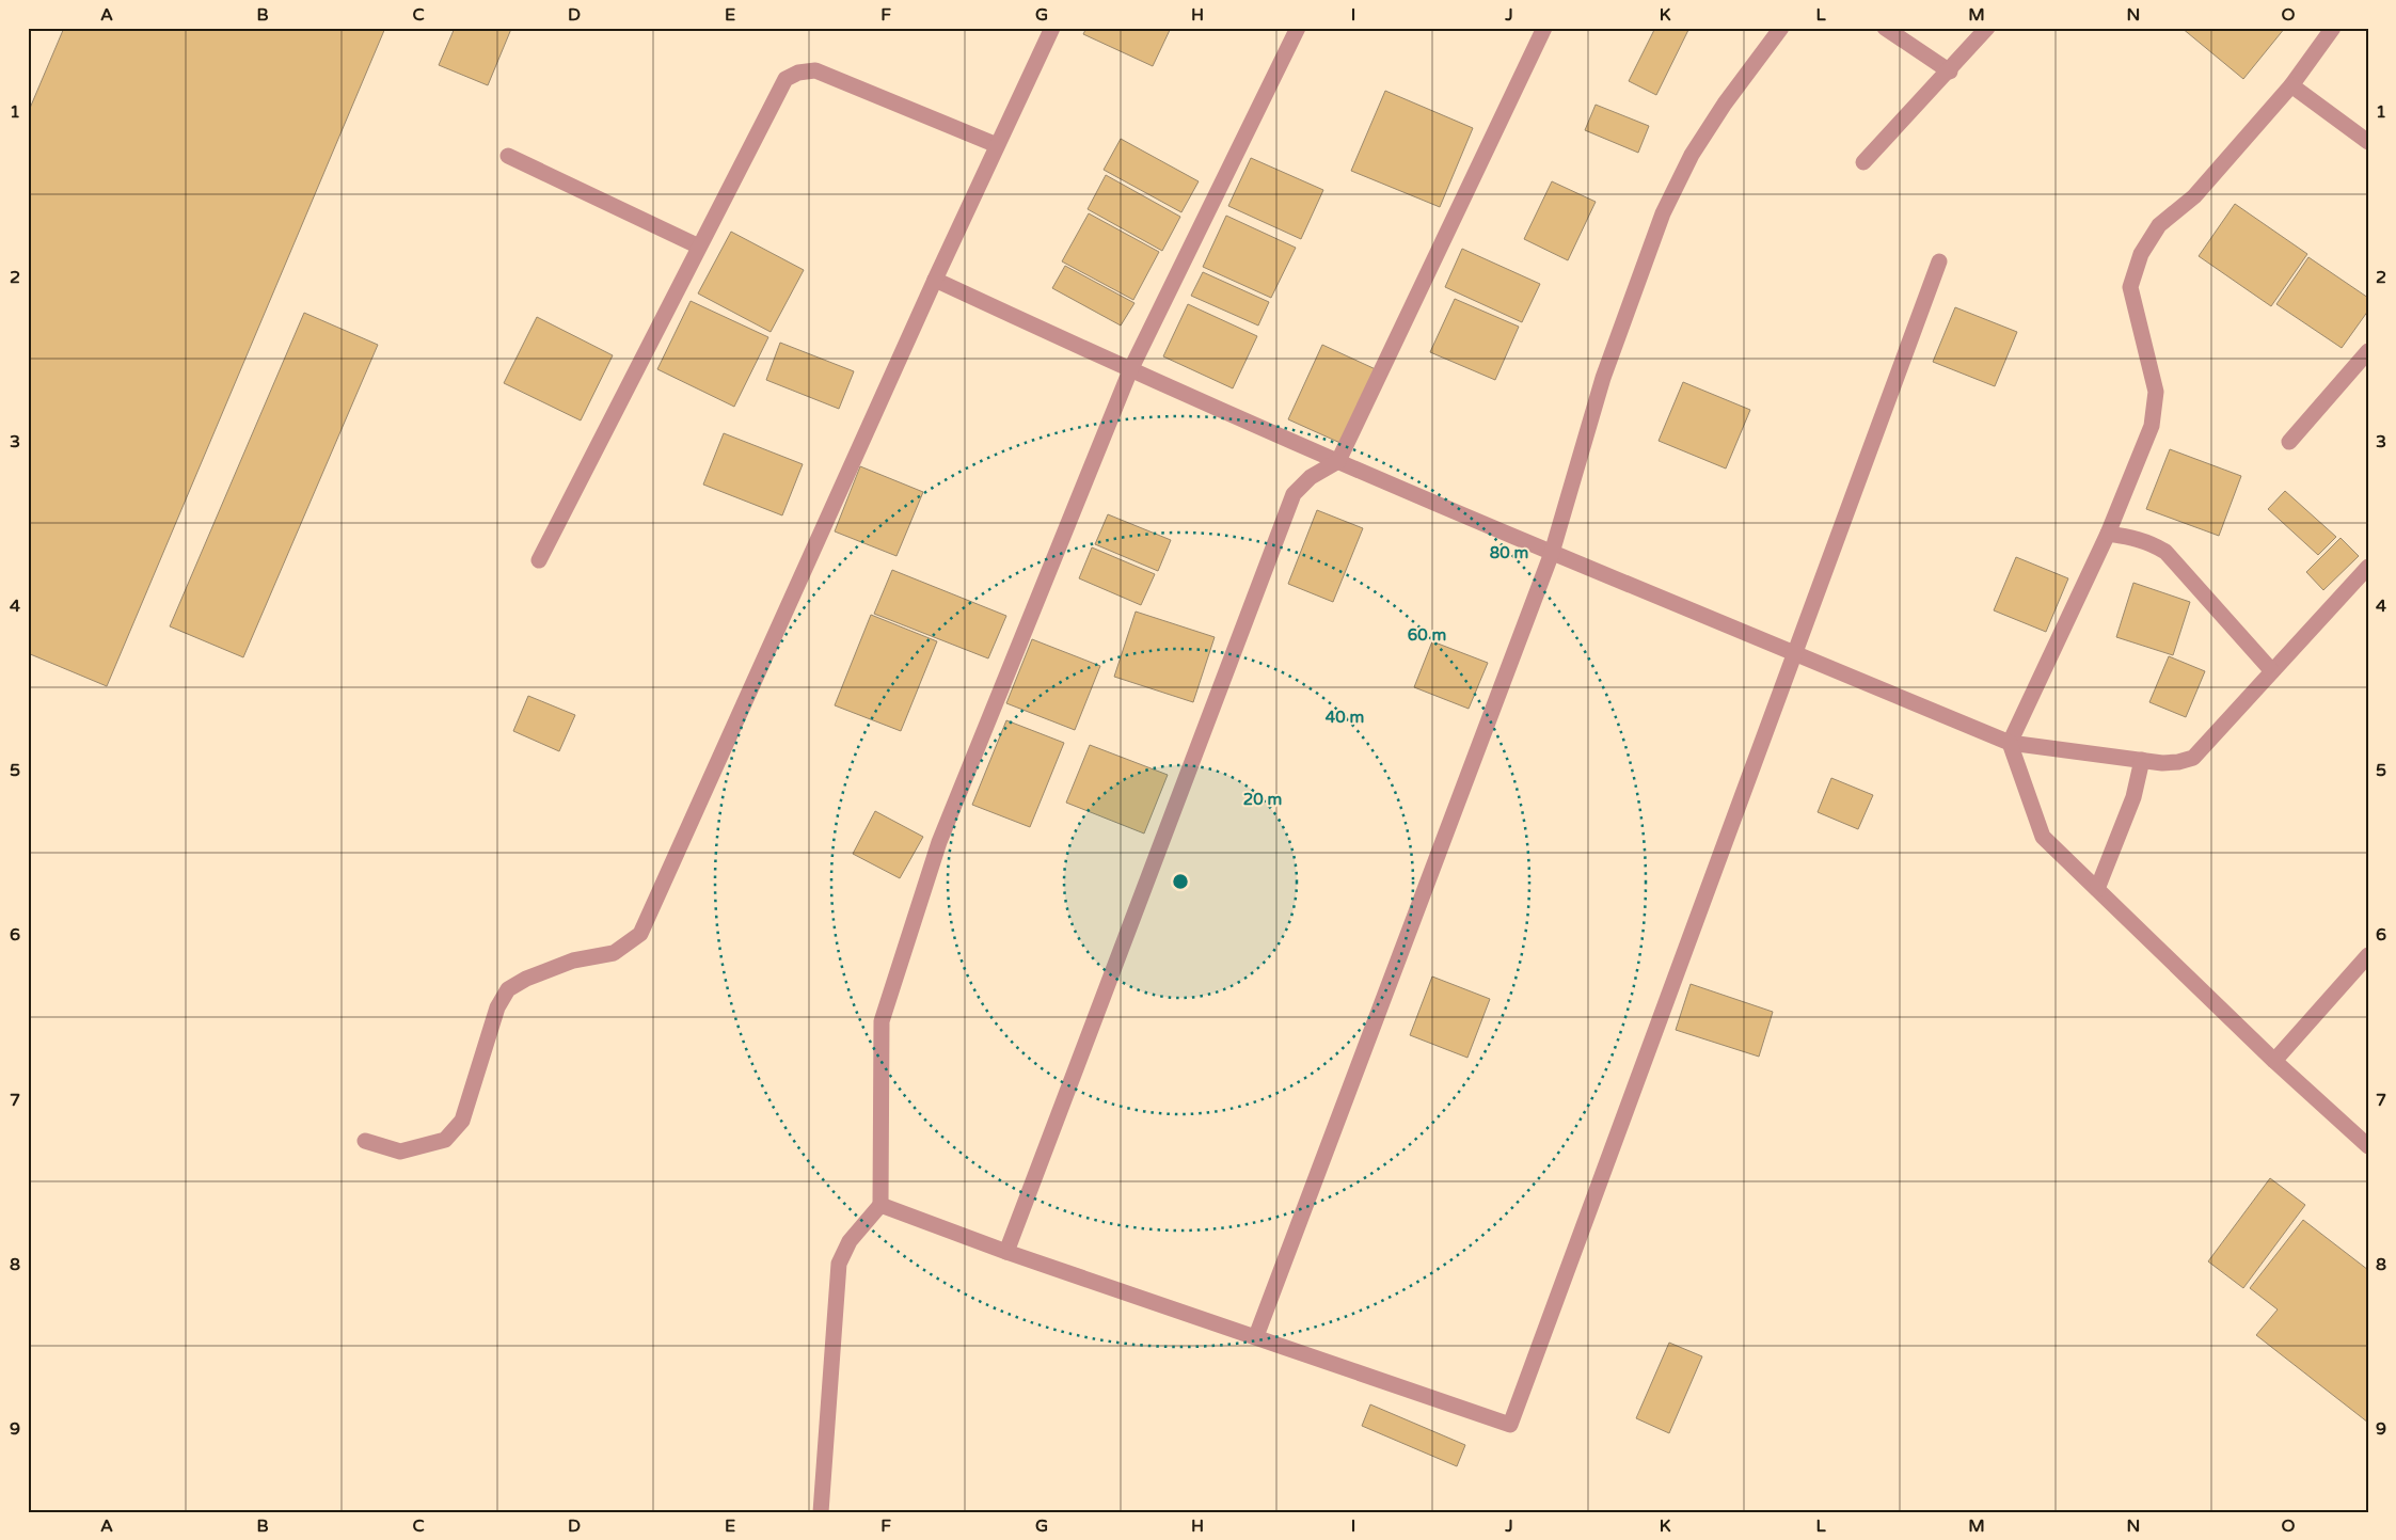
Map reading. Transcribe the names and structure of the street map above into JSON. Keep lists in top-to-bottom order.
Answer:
{
  "grid": {
    "columns": [
      "A",
      "B",
      "C",
      "D",
      "E",
      "F",
      "G",
      "H",
      "I",
      "J",
      "K",
      "L",
      "M",
      "N",
      "O"
    ],
    "rows": [
      "1",
      "2",
      "3",
      "4",
      "5",
      "6",
      "7",
      "8",
      "9"
    ]
  },
  "rings": [
    "80 m",
    "60 m",
    "40 m",
    "20 m"
  ]
}
